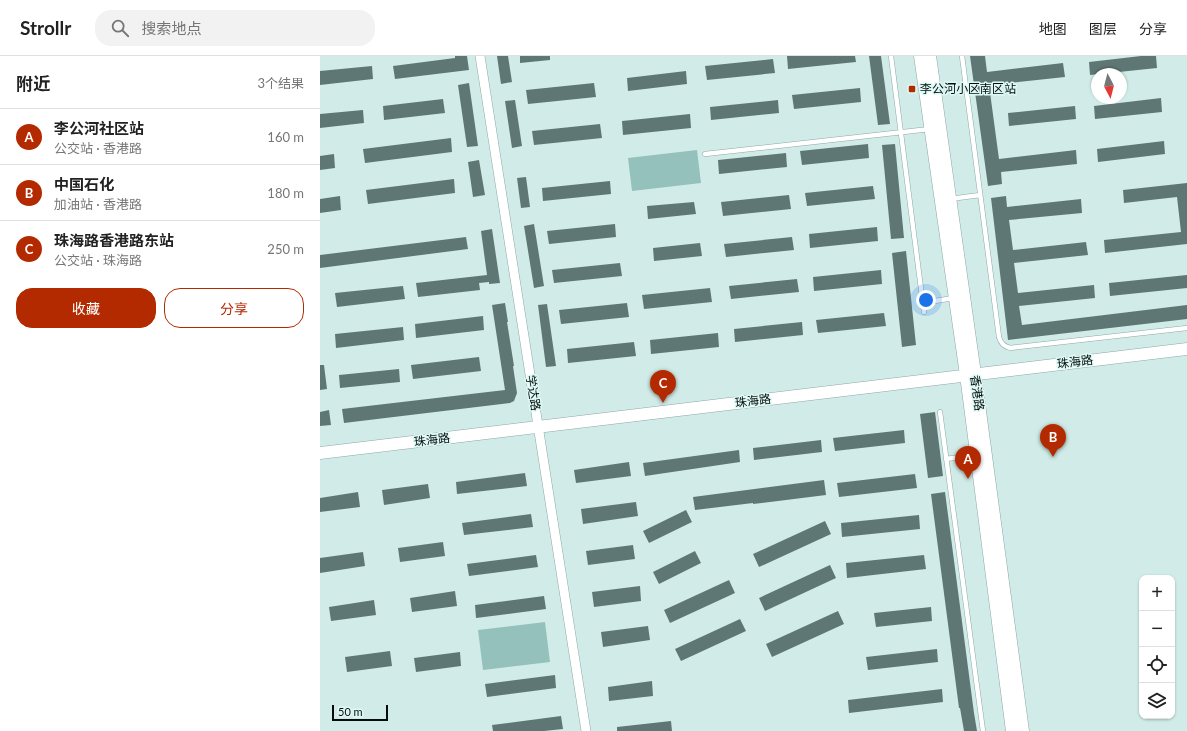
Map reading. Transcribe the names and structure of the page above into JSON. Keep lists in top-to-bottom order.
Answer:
{
  "streets": {
    "main road": ["珠海路", "香港路"],
    "street": ["学达路"]
  },
  "crossings": [
    ["珠海路", "学达路"],
    ["珠海路", "香港路"]
  ],
  "places": {
    "transit": ["李公河小区南区站"]
  },
  "scale_bar": "50 m",
  "north": "bottom",
  "page": {
    "header": "Strollr",
    "search": "搜索地点",
    "nav": ["地图", "图层", "分享"],
    "heading": ["附近", "3个结果"],
    "list": [
      {
        "mark": "A",
        "name": "李公河社区站",
        "note": "公交站 · 香港路",
        "value": "160 m"
      },
      {
        "mark": "B",
        "name": "中国石化",
        "note": "加油站 · 香港路",
        "value": "180 m"
      },
      {
        "mark": "C",
        "name": "珠海路香港路东站",
        "note": "公交站 · 珠海路",
        "value": "250 m"
      }
    ],
    "buttons": ["收藏", "分享"],
    "pins": ["C", "B", "A"],
    "map_buttons": ["+", "−"],
    "scale": "50 m"
  }
}
